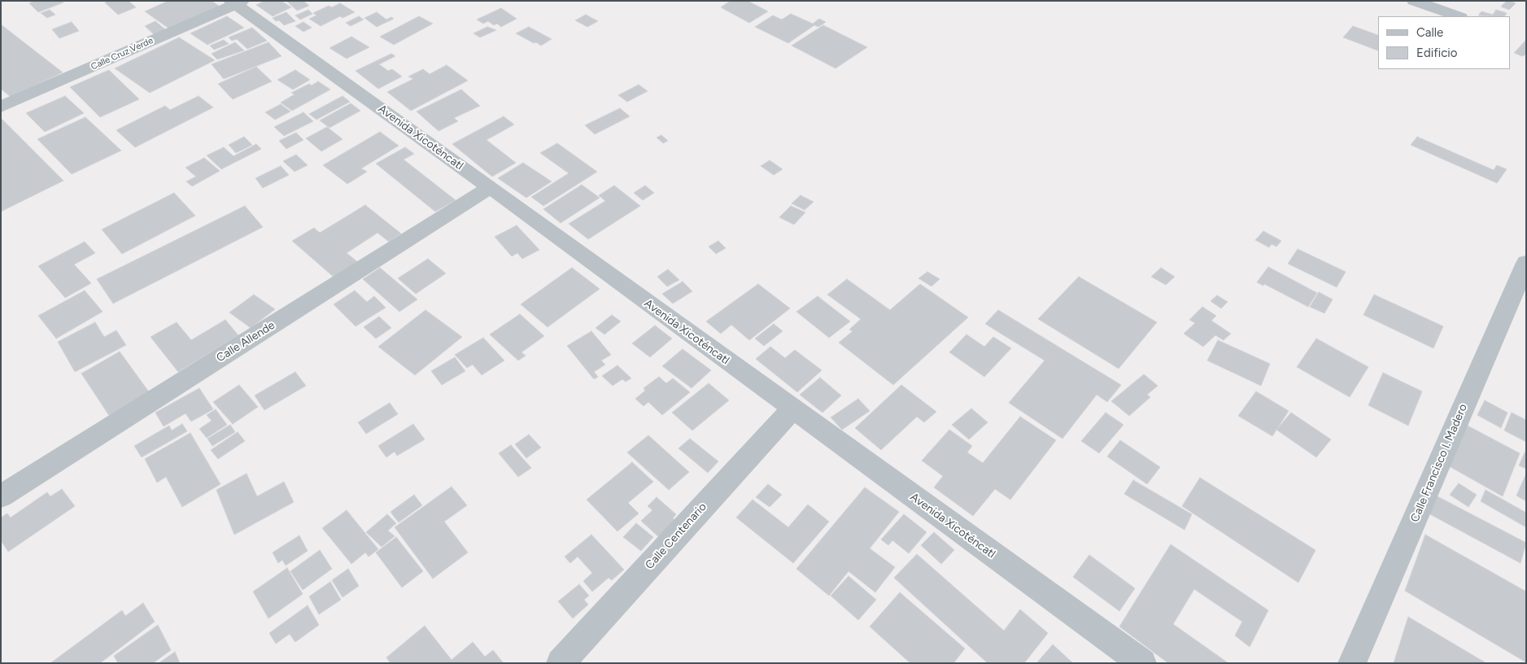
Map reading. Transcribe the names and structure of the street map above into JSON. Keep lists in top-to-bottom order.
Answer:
{
  "streets": {
    "street": [
      "Calle Cruz Verde",
      "Avenida Xicoténcatl",
      "Calle Allende",
      "Calle Francisco I. Madero",
      "Calle Centenario"
    ]
  },
  "crossings": [
    ["Calle Cruz Verde", "Avenida Xicoténcatl"],
    ["Avenida Xicoténcatl", "Calle Allende"],
    ["Avenida Xicoténcatl", "Calle Centenario"]
  ],
  "legend": ["Calle", "Edificio"]
}
